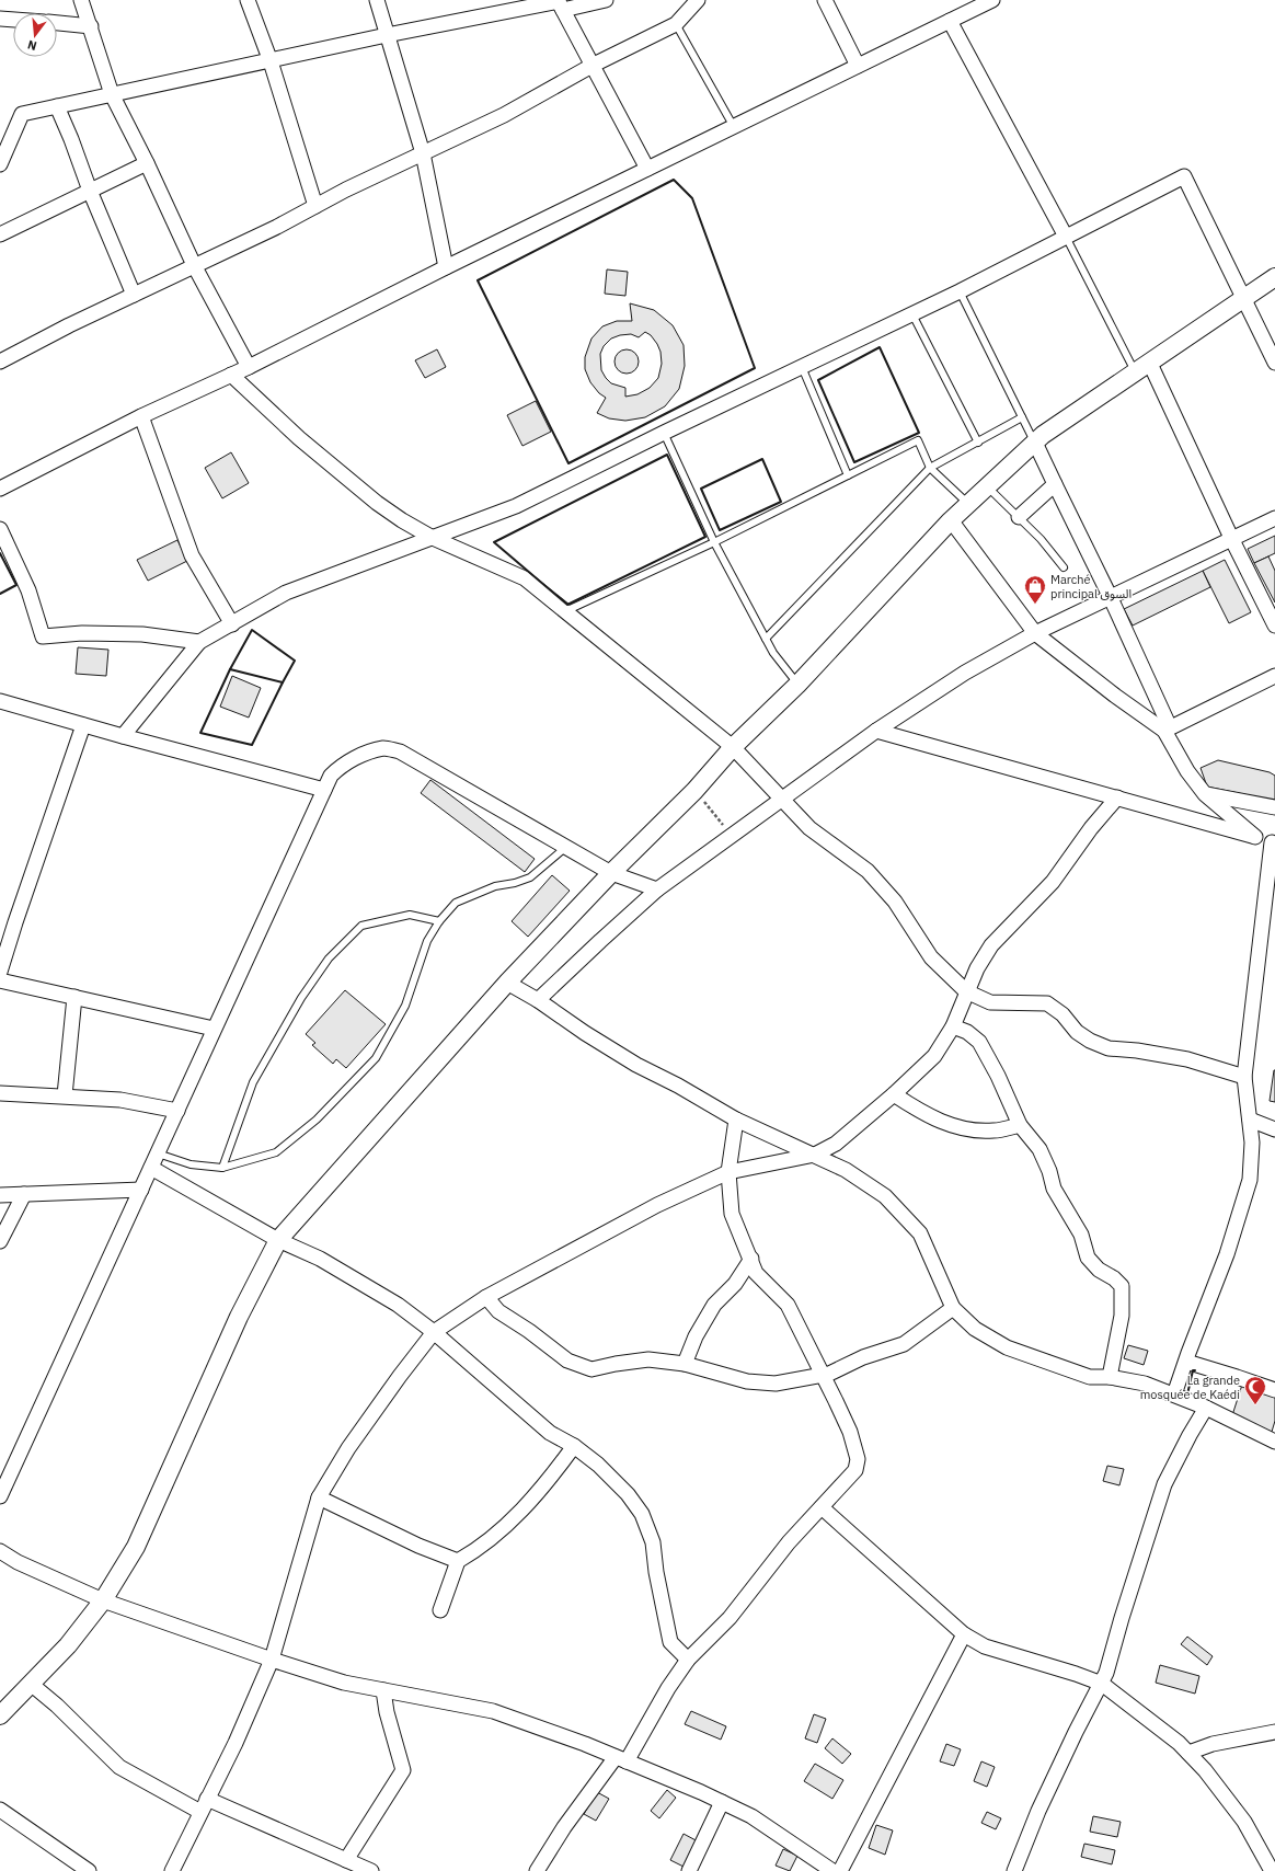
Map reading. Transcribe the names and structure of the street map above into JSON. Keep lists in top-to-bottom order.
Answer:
{
  "places": {
    "shop": ["Marché principal السوق"],
    "mosque": ["La grande mosquée de Kaédi"]
  },
  "north": "bottom"
}
